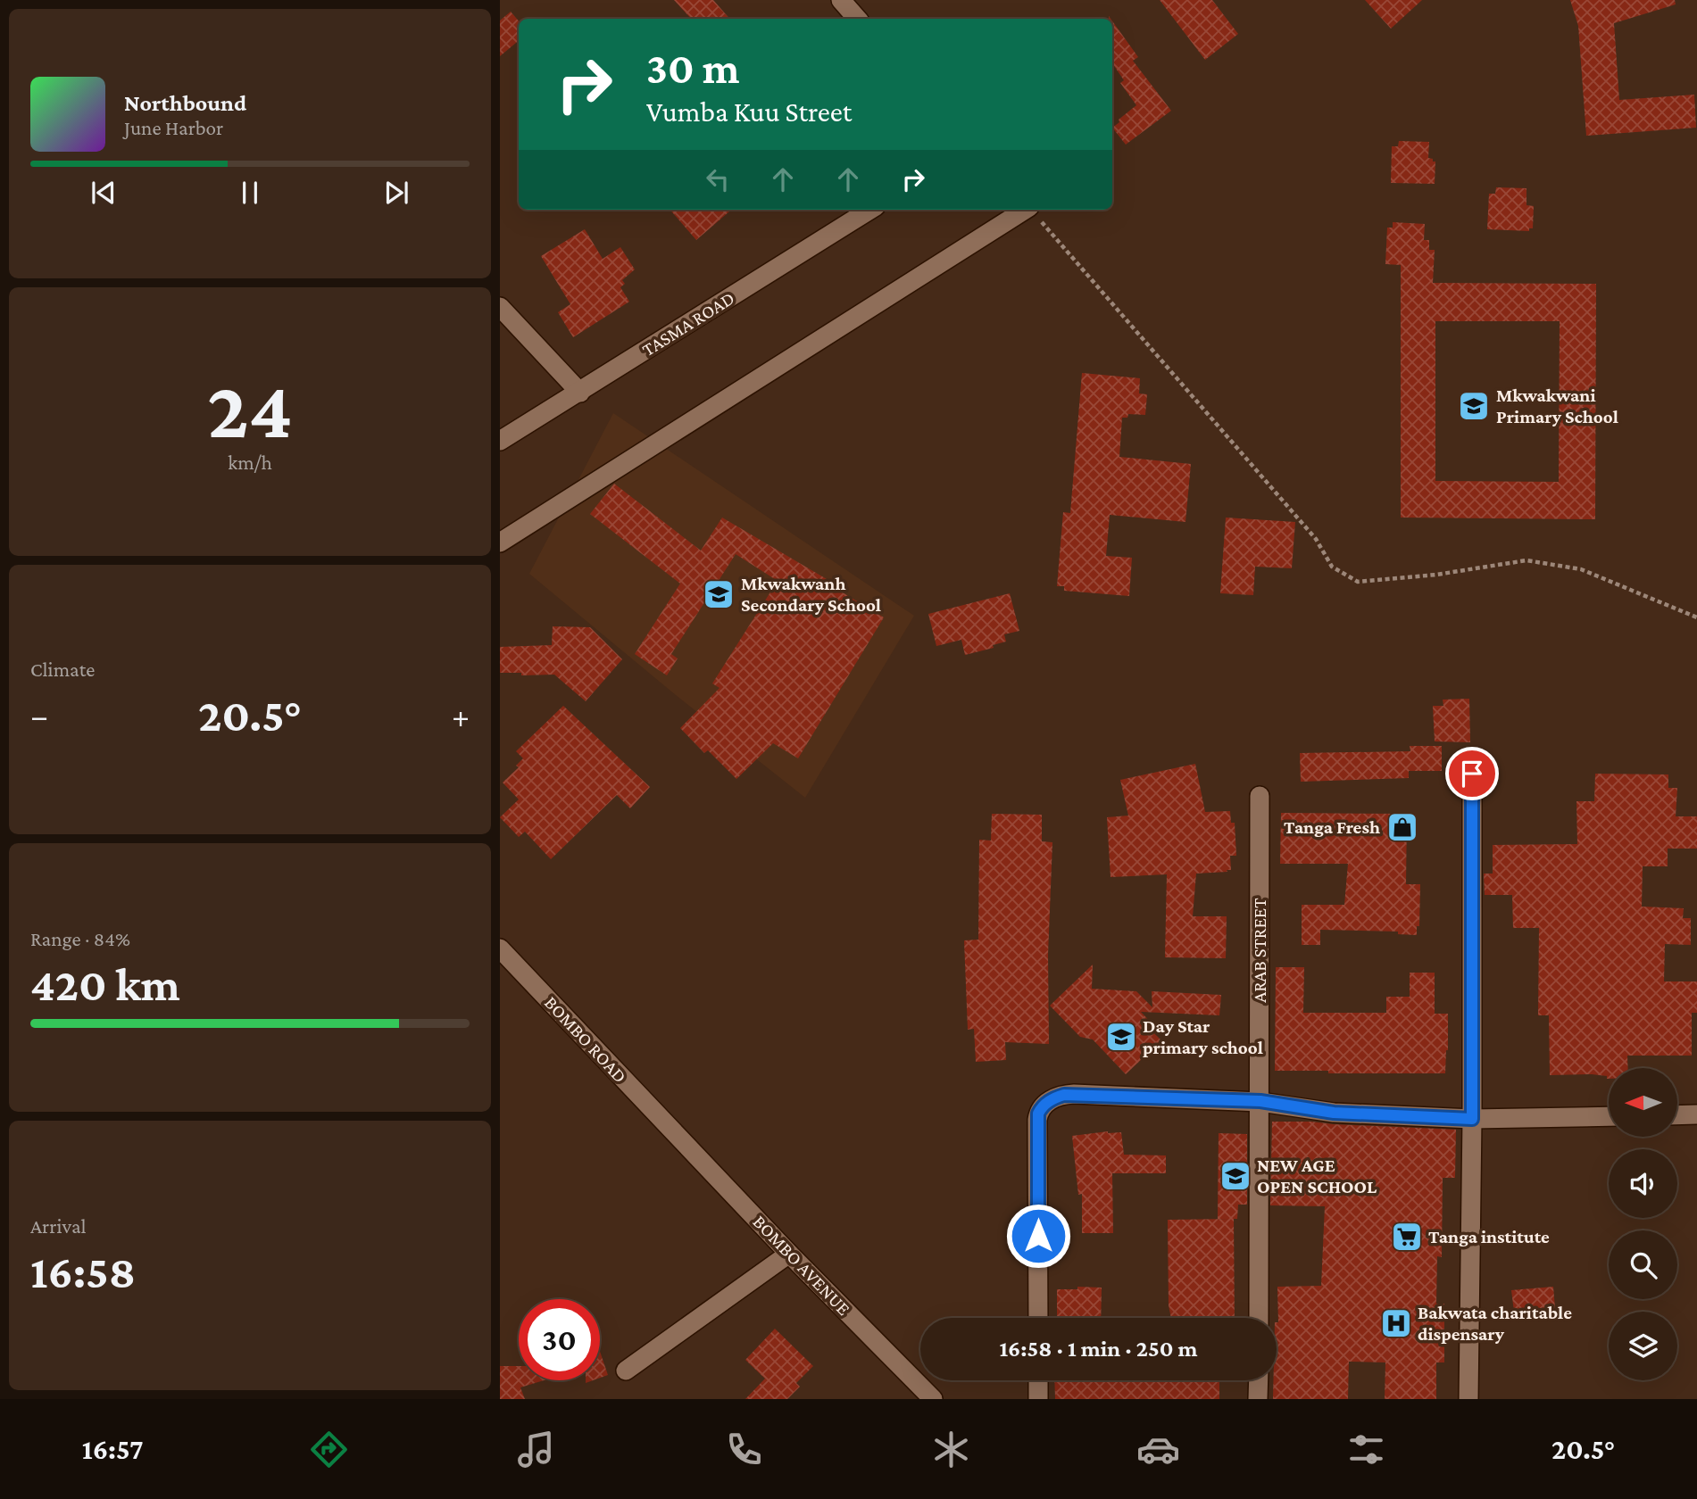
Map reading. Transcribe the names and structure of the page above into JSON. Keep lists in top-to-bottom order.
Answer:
{
  "streets": {
    "street": [
      "TASMA ROAD",
      "ARAB STREET",
      "BOMBO ROAD",
      "BOMBO AVENUE"
    ]
  },
  "crossings": [
    ["BOMBO ROAD", "BOMBO AVENUE"]
  ],
  "places": {
    "school or university": [
      "Mkwakwani Primary School",
      "Mkwakwanh Secondary School",
      "Day Star primary school",
      "NEW AGE OPEN SCHOOL"
    ],
    "shop": ["Tanga Fresh"],
    "supermarket": ["Tanga institute"],
    "hospital": ["Bakwata charitable dispensary"]
  },
  "north": "left",
  "page": {
    "turn": ["30 m", "Vumba Kuu Street"],
    "song": ["Northbound", "June Harbor"],
    "tile": [
      ["24", "km/h"],
      "Climate",
      ["Range · 84%", "420 km"],
      ["Arrival", "16:58"]
    ],
    "heat": ["−", "20.5°", "+"],
    "limit": "30",
    "trip": "16:58 · 1 min · 250 m",
    "tabs": ["16:57", "20.5°"]
  }
}
